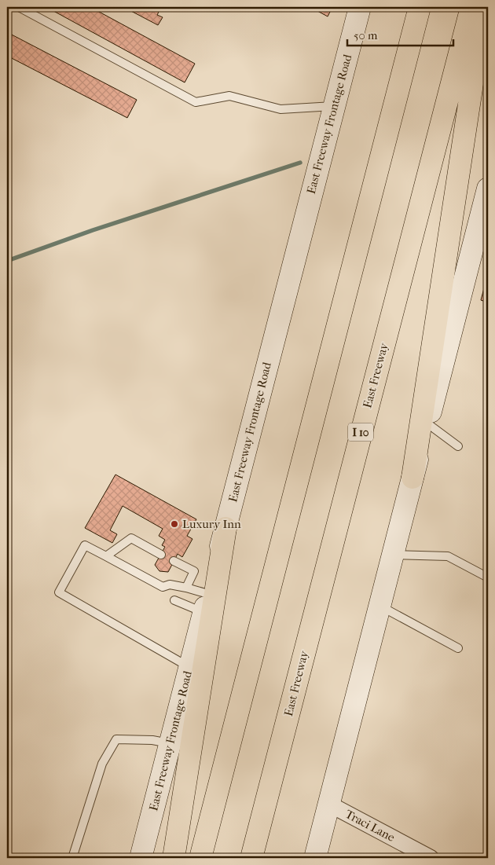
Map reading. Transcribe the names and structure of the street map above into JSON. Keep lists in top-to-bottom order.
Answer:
{
  "streets": {
    "highway": ["East Freeway", "I 10"],
    "main road": ["East Freeway Frontage Road"],
    "street": ["Traci Lane"]
  },
  "places": ["Luxury Inn"],
  "scale_bar": "50 m"
}
